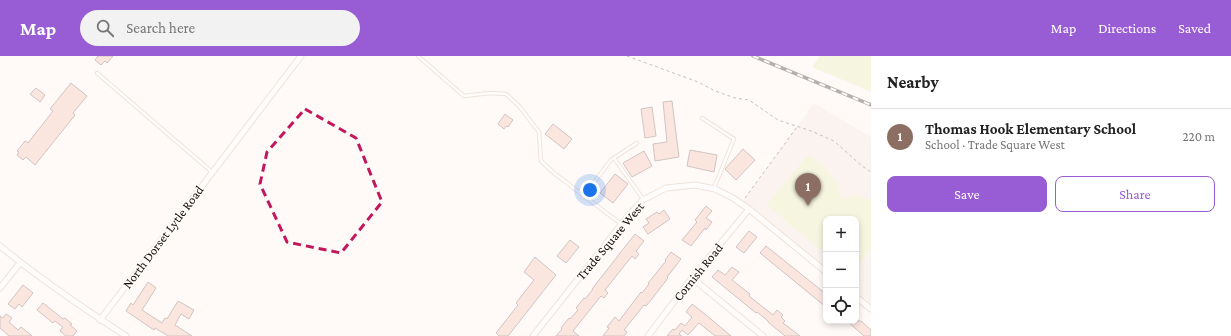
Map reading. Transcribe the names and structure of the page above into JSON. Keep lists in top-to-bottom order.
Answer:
{
  "streets": {
    "street": ["North Dorset Lytle Road", "Trade Square West", "Cornish Road"]
  },
  "crossings": [
    ["Trade Square West", "Cornish Road"]
  ],
  "page": {
    "header": "Map",
    "search": "Search here",
    "nav": ["Map", "Directions", "Saved"],
    "heading": "Nearby",
    "list": [
      {
        "mark": "1",
        "name": "Thomas Hook Elementary School",
        "note": "School · Trade Square West",
        "value": "220 m"
      }
    ],
    "buttons": ["Save", "Share"],
    "pins": "1",
    "map_buttons": ["+", "−"]
  }
}
